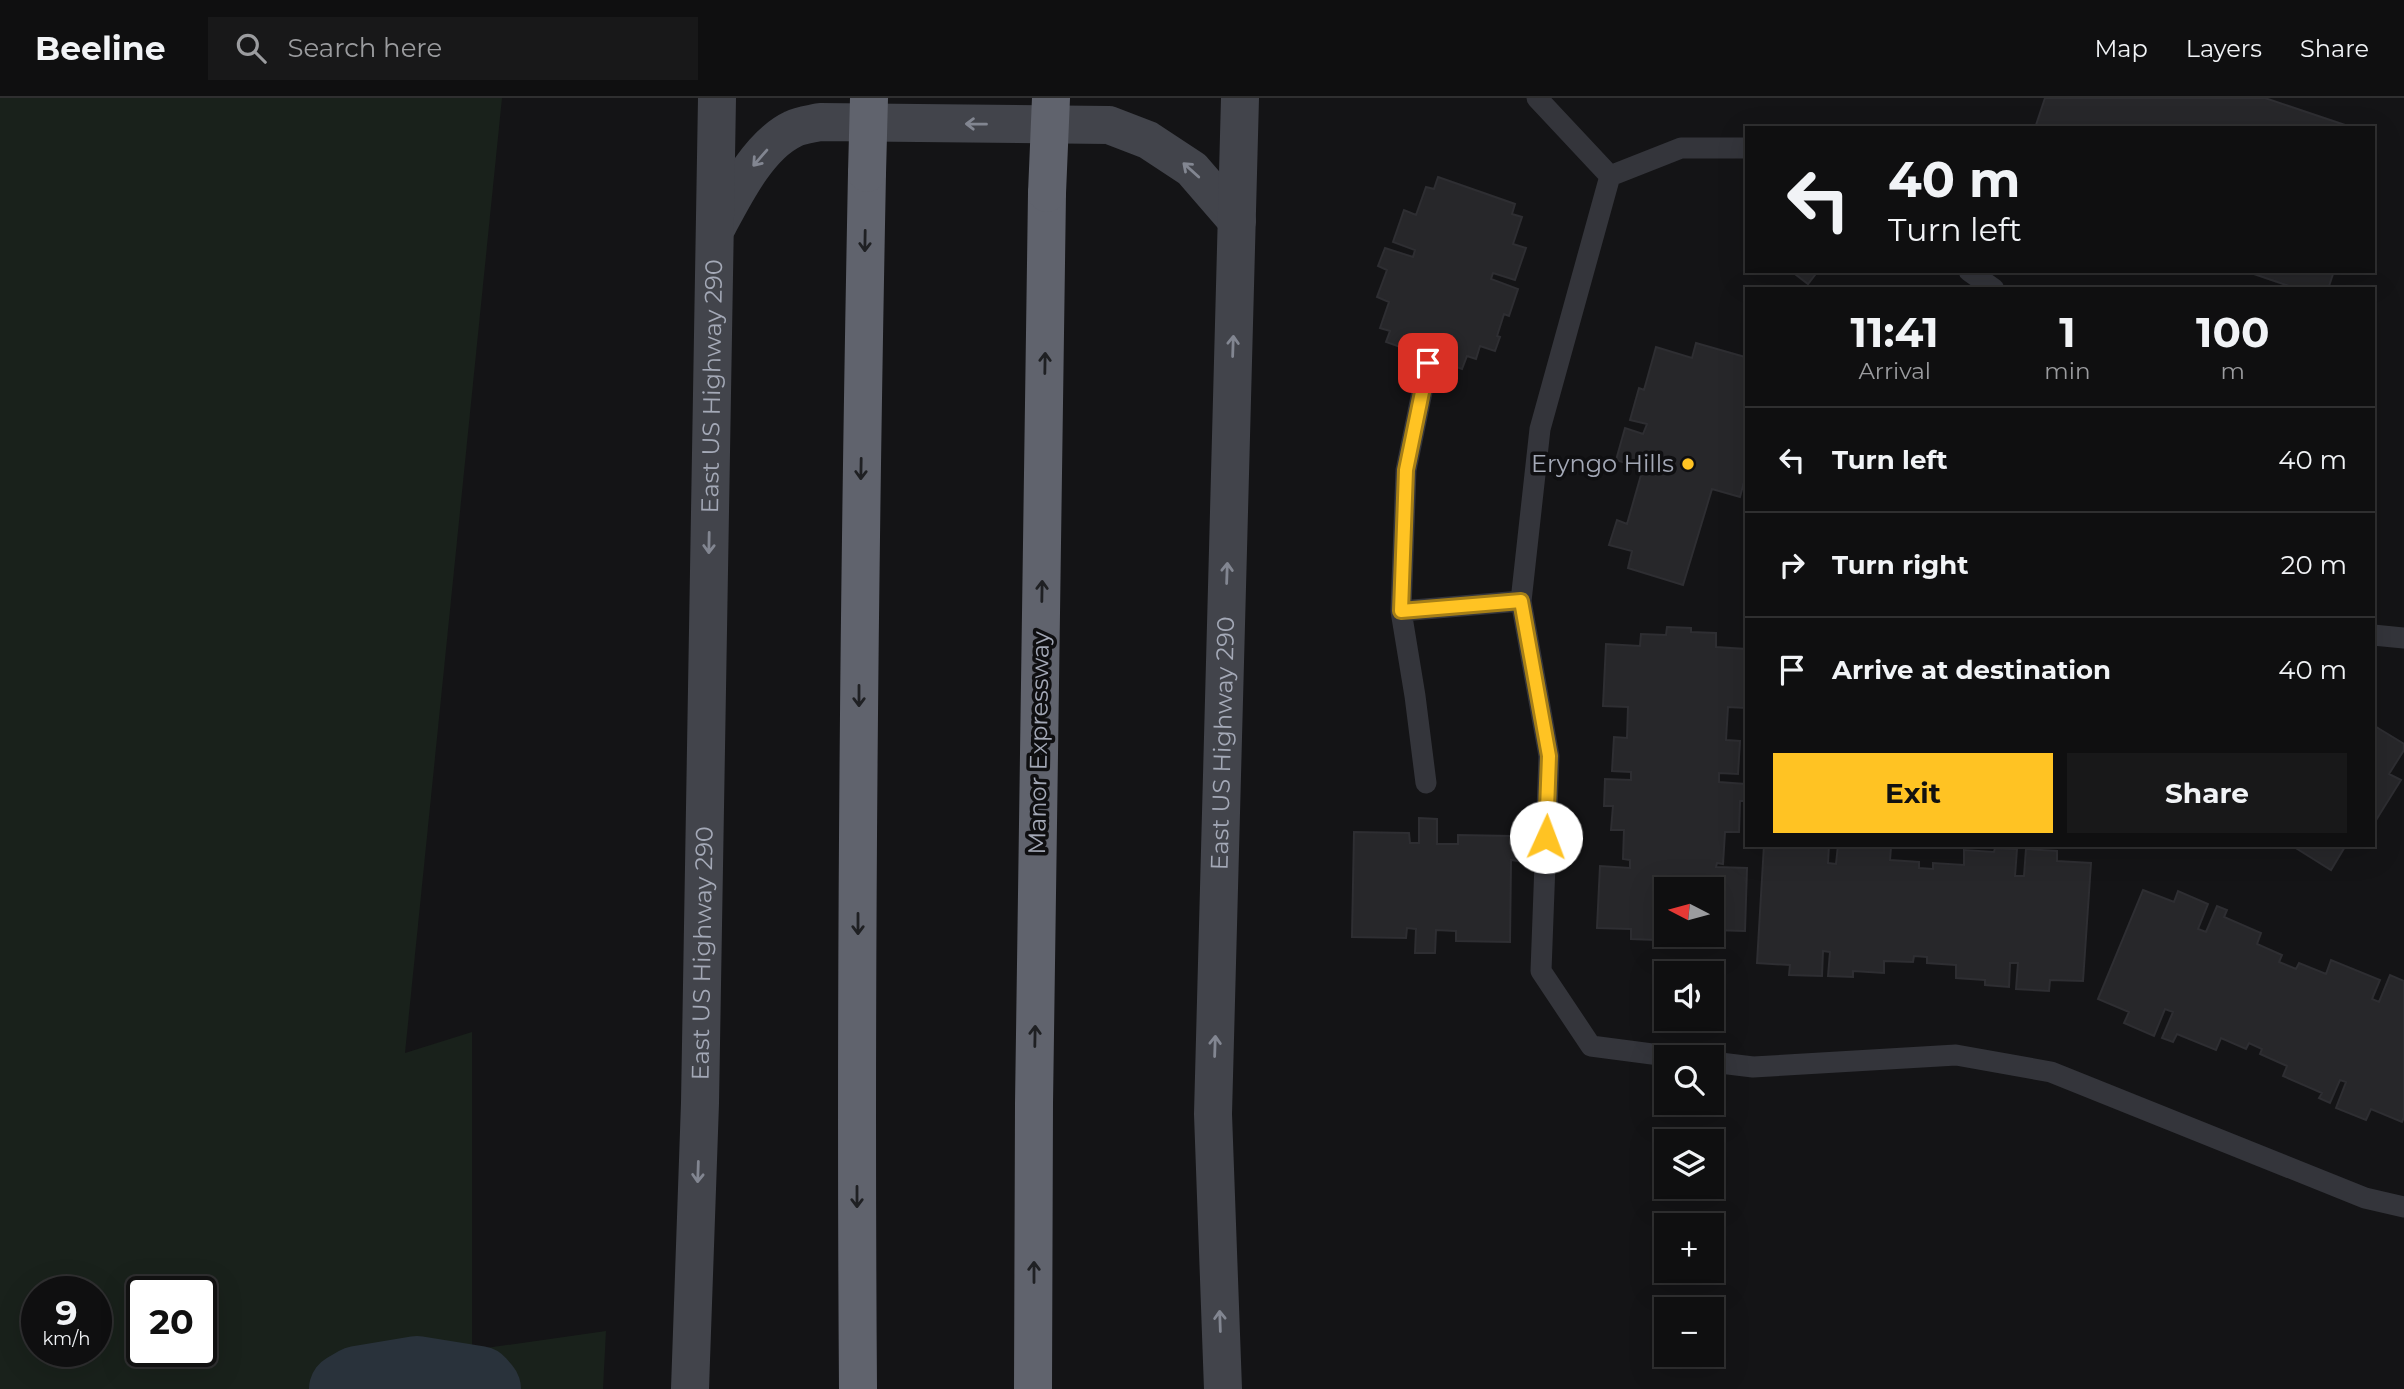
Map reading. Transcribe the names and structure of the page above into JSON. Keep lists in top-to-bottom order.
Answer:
{
  "streets": {
    "highway": ["Manor Expressway"],
    "main road": ["East US Highway 290"]
  },
  "places": ["Eryngo Hills"],
  "north": "left",
  "page": {
    "header": "Beeline",
    "search": "Search here",
    "nav": ["Map", "Layers", "Share"],
    "turn": ["40 m", "Turn left"],
    "eta": [
      "11:41",
      "Arrival",
      "1",
      "min",
      "100",
      "m"
    ],
    "list": [
      {
        "name": "Turn left",
        "value": "40 m"
      },
      {
        "name": "Turn right",
        "value": "20 m"
      },
      {
        "name": "Arrive at destination",
        "value": "40 m"
      }
    ],
    "buttons": ["Exit", "Share"],
    "map_buttons": ["+", "−"],
    "speed": "9 km/h",
    "limit": "20"
  }
}
